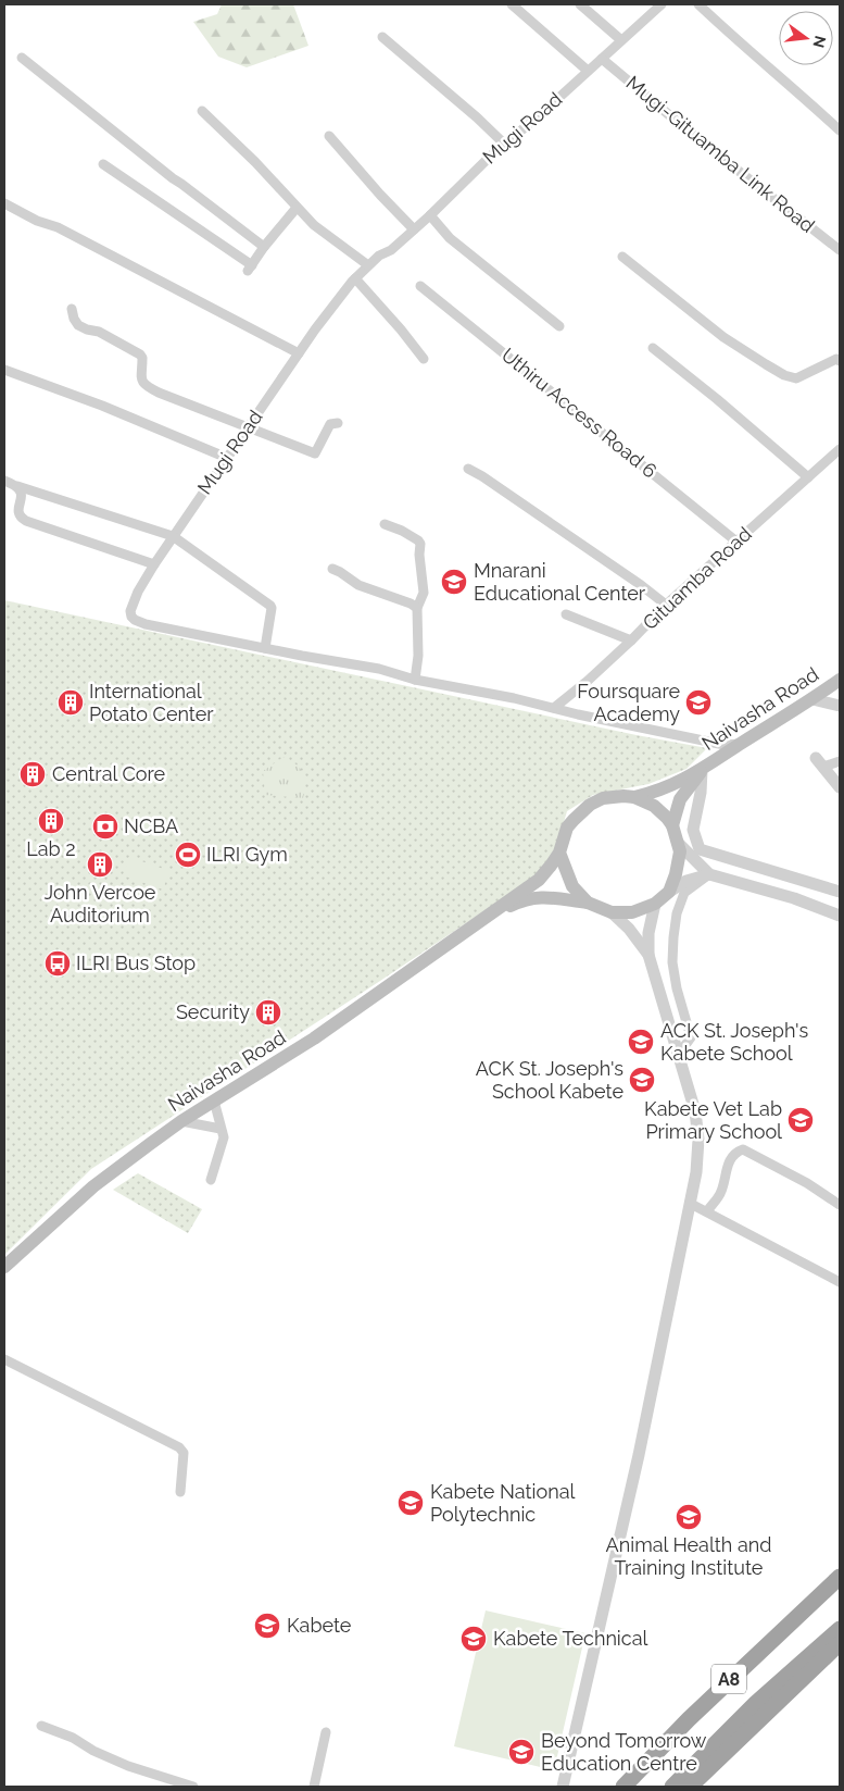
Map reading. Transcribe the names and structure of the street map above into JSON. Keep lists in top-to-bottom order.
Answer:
{
  "streets": {
    "highway": ["A8"],
    "main road": ["Naivasha Road"],
    "street": [
      "Mugi Road",
      "Mugi-Gituamba Link Road",
      "Uthiru Access Road 6",
      "Gituamba Road"
    ]
  },
  "crossings": [
    ["Mugi Road", "Mugi-Gituamba Link Road"],
    ["Mugi Road", "Gituamba Road"],
    ["Mugi Road", "Naivasha Road"],
    ["Uthiru Access Road 6", "Gituamba Road"]
  ],
  "places": {
    "school or university": [
      "Mnarani Educational Center",
      "Foursquare Academy",
      "ACK St. Joseph's Kabete School",
      "ACK St. Joseph's School Kabete",
      "Kabete Vet Lab Primary School",
      "Kabete National Polytechnic",
      "Animal Health and Training Institute",
      "Kabete",
      "Kabete Technical",
      "Beyond Tomorrow Education Centre"
    ],
    "building": [
      "International Potato Center",
      "Central Core",
      "Lab 2",
      "John Vercoe Auditorium",
      "Security"
    ],
    "bank": ["NCBA"],
    "sports": ["ILRI Gym"],
    "bus stop": ["ILRI Bus Stop"]
  },
  "north": "right"
}
